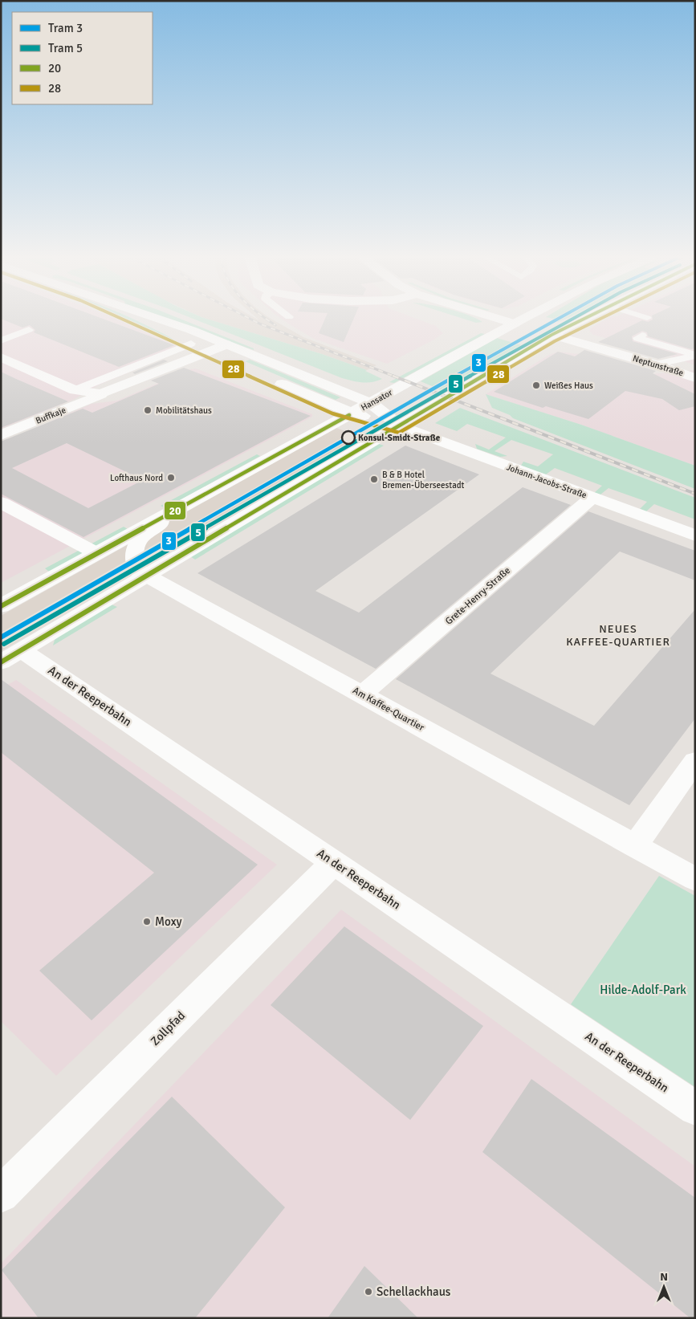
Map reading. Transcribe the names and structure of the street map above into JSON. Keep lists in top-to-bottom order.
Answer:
{
  "streets": {
    "street": [
      "Neptunstraße",
      "Hansator",
      "Buffkaje",
      "Johann-Jacobs-Straße",
      "Grete-Henry-Straße",
      "An der Reeperbahn",
      "Am Kaffee-Quartier",
      "Zollpfad"
    ]
  },
  "crossings": [
    ["Neptunstraße", "Hansator"],
    ["Hansator", "Am Kaffee-Quartier"],
    ["Johann-Jacobs-Straße", "Grete-Henry-Straße"],
    ["Grete-Henry-Straße", "Am Kaffee-Quartier"],
    ["An der Reeperbahn", "Zollpfad"]
  ],
  "districts": ["NEUES KAFFEE-QUARTIER"],
  "parks": ["Hilde-Adolf-Park"],
  "places": [
    "Weißes Haus",
    "Mobilitätshaus",
    "Konsul-Smidt-Straße",
    "Lofthaus Nord",
    "B & B Hotel Bremen-Überseestadt",
    "Moxy",
    "Schellackhaus"
  ],
  "lines": [
    "tram line 3",
    "tram line 5",
    "transit line 20",
    "transit line 28"
  ],
  "legend": [
    "Tram 3",
    "Tram 5",
    "20",
    "28"
  ],
  "north": "top"
}
